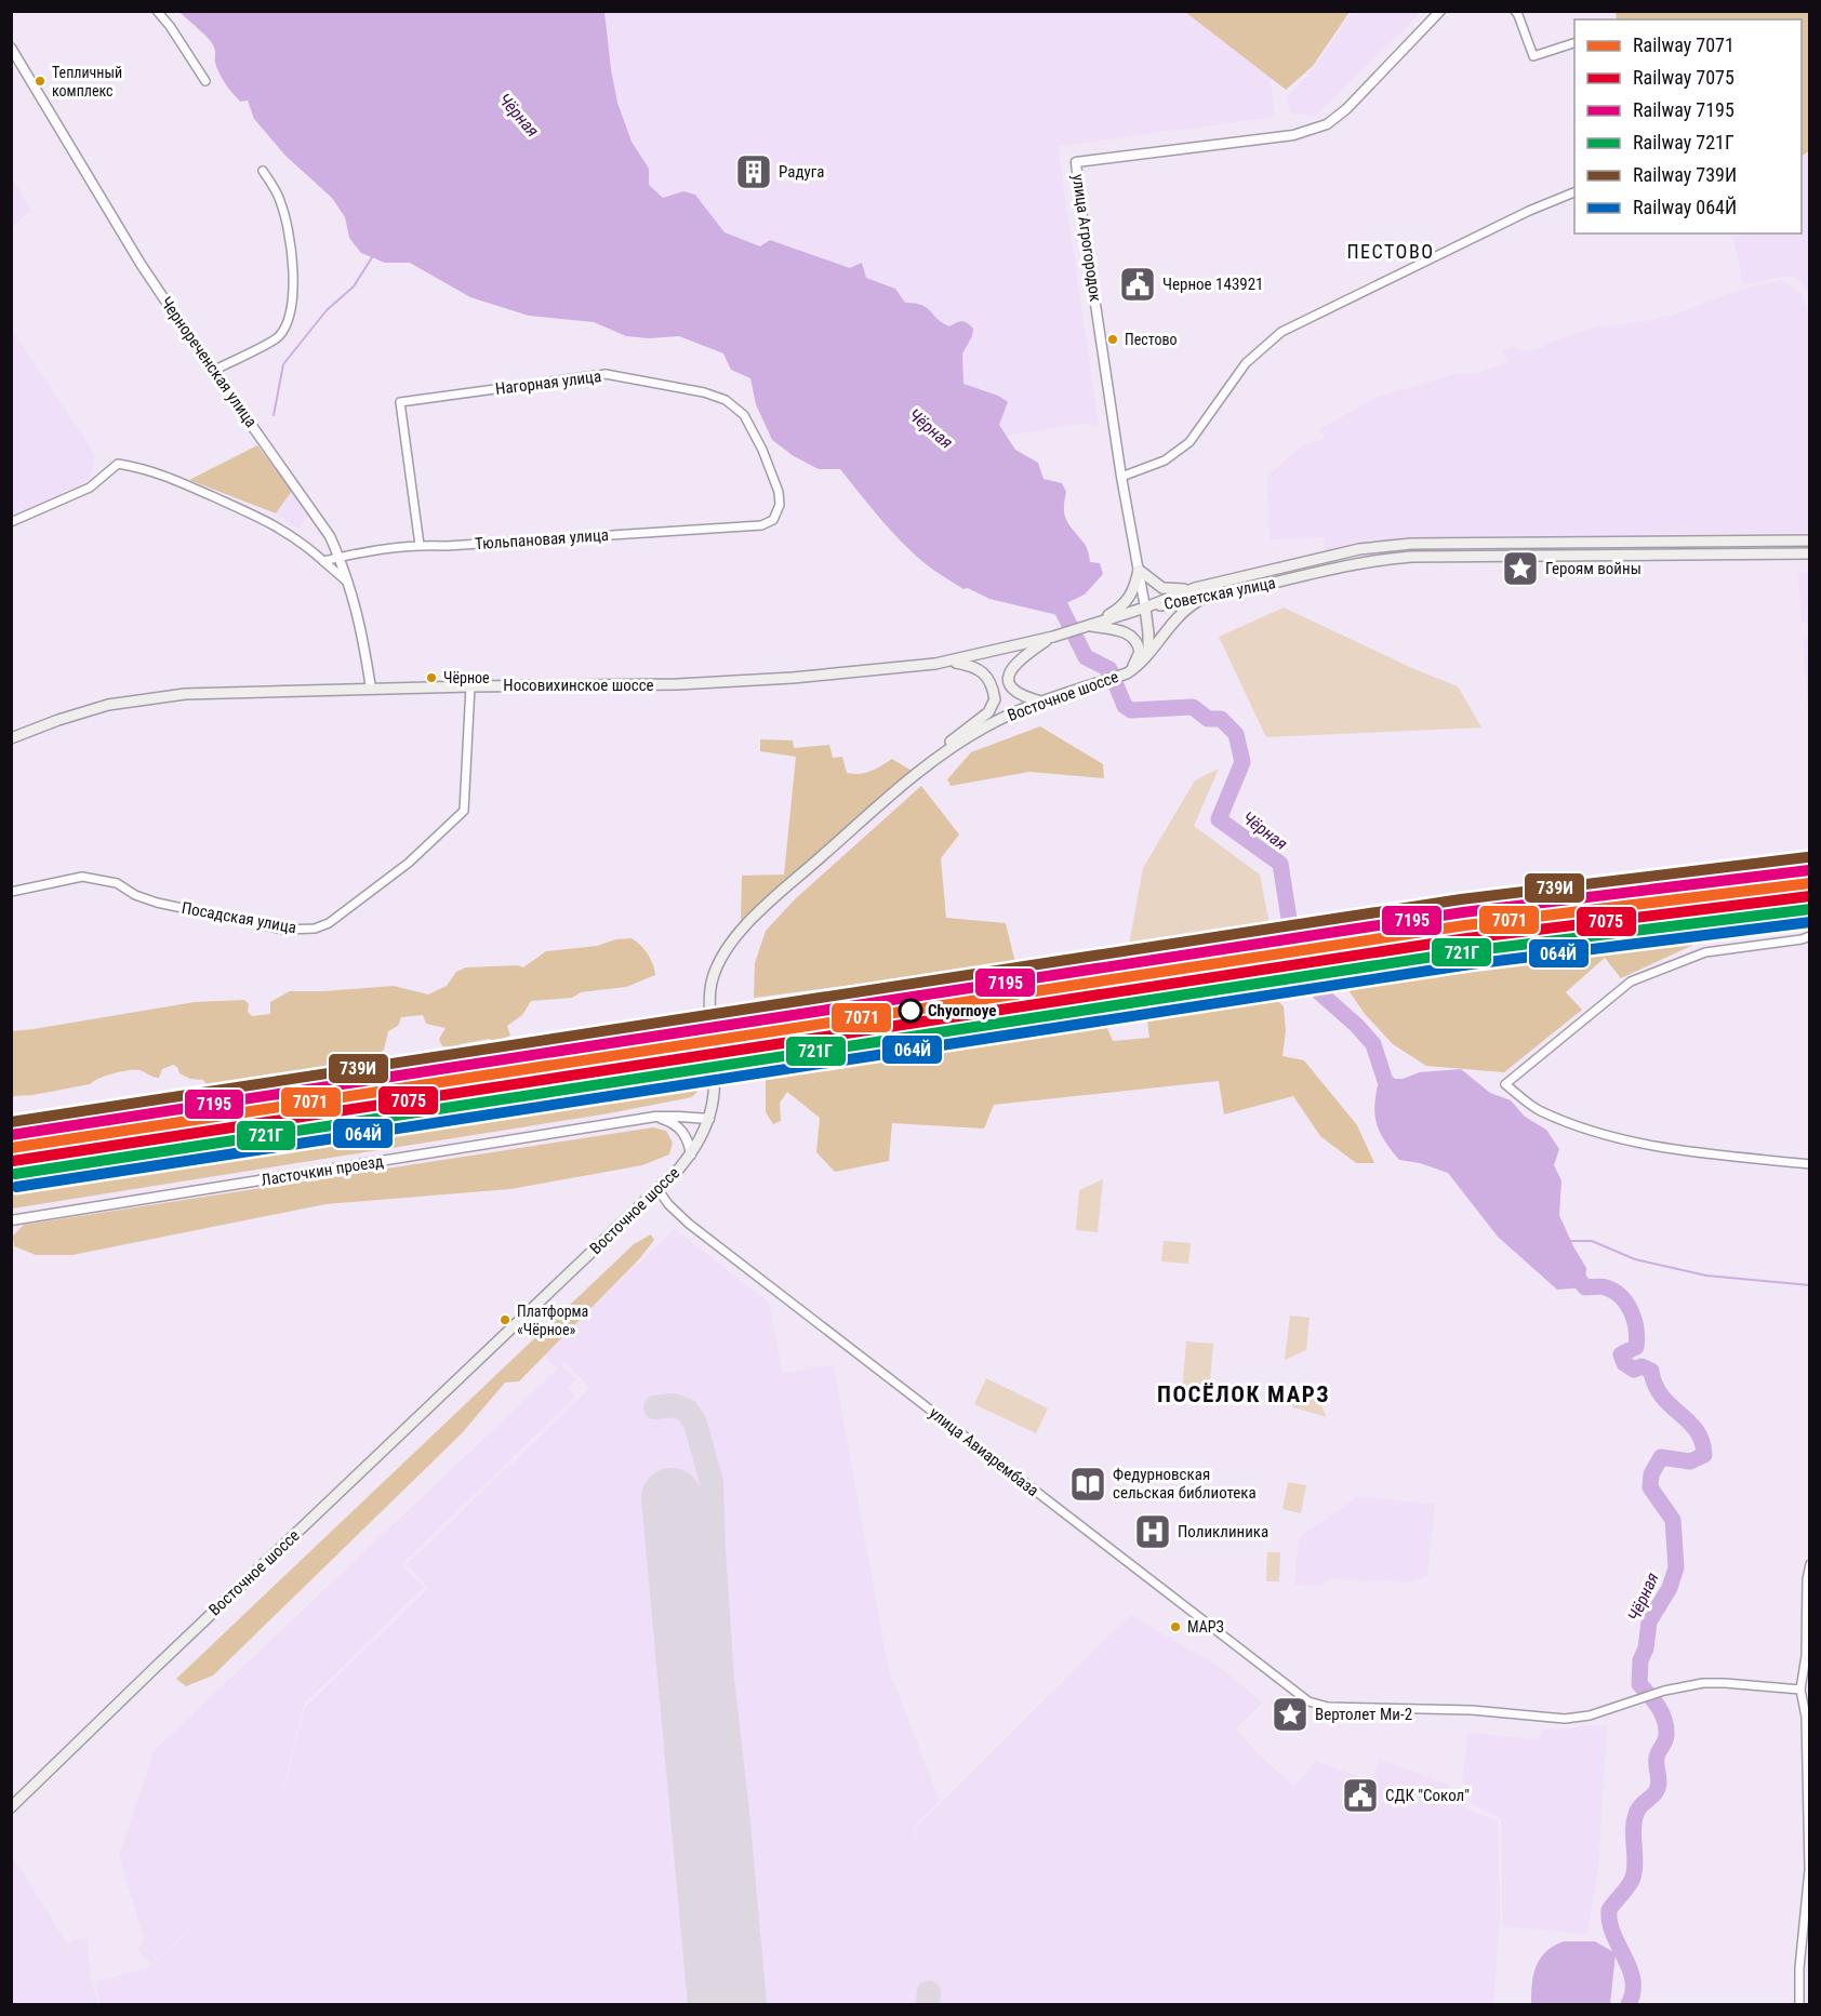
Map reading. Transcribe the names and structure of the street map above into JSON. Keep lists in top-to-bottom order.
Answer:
{
  "streets": {
    "main road": ["Советская улица", "Носовихинское шоссе", "Восточное шоссе"],
    "street": [
      "улица Агрогородок",
      "Чернореченская улица",
      "Нагорная улица",
      "Тюльпановая улица",
      "Посадская улица",
      "Ласточкин проезд",
      "улица Авиарембаза"
    ]
  },
  "crossings": [
    ["улица Агрогородок", "Советская улица"],
    ["улица Агрогородок", "Носовихинское шоссе"],
    ["Чернореченская улица", "Тюльпановая улица"],
    ["Чернореченская улица", "Носовихинское шоссе"],
    ["Нагорная улица", "Тюльпановая улица"],
    ["Советская улица", "Носовихинское шоссе"],
    ["Советская улица", "Восточное шоссе"],
    ["Носовихинское шоссе", "Посадская улица"],
    ["Восточное шоссе", "Ласточкин проезд"],
    ["Восточное шоссе", "улица Авиарембаза"]
  ],
  "districts": ["ПЕСТОВО", "ПОСЁЛОК МАРЗ"],
  "water": ["Чёрная"],
  "places": {
    "other": [
      "Тепличный комплекс",
      "Пестово",
      "Чёрное",
      "Chyornoye",
      "Платформа «Чёрное»",
      "МАРЗ"
    ],
    "building": ["Радуга"],
    "public building": ["Черное 143921", "СДК \"Сокол\""],
    "place": ["Героям войны", "Вертолет Ми-2"],
    "library": ["Федурновская сельская библиотека"],
    "hospital": ["Поликлиника"]
  },
  "lines": [
    "rail line 739И",
    "rail line 7195",
    "rail line 7071",
    "rail line 7075",
    "rail line 721Г",
    "rail line 064Й"
  ],
  "legend": [
    "Railway 7071",
    "Railway 7075",
    "Railway 7195",
    "Railway 721Г",
    "Railway 739И",
    "Railway 064Й"
  ]
}
